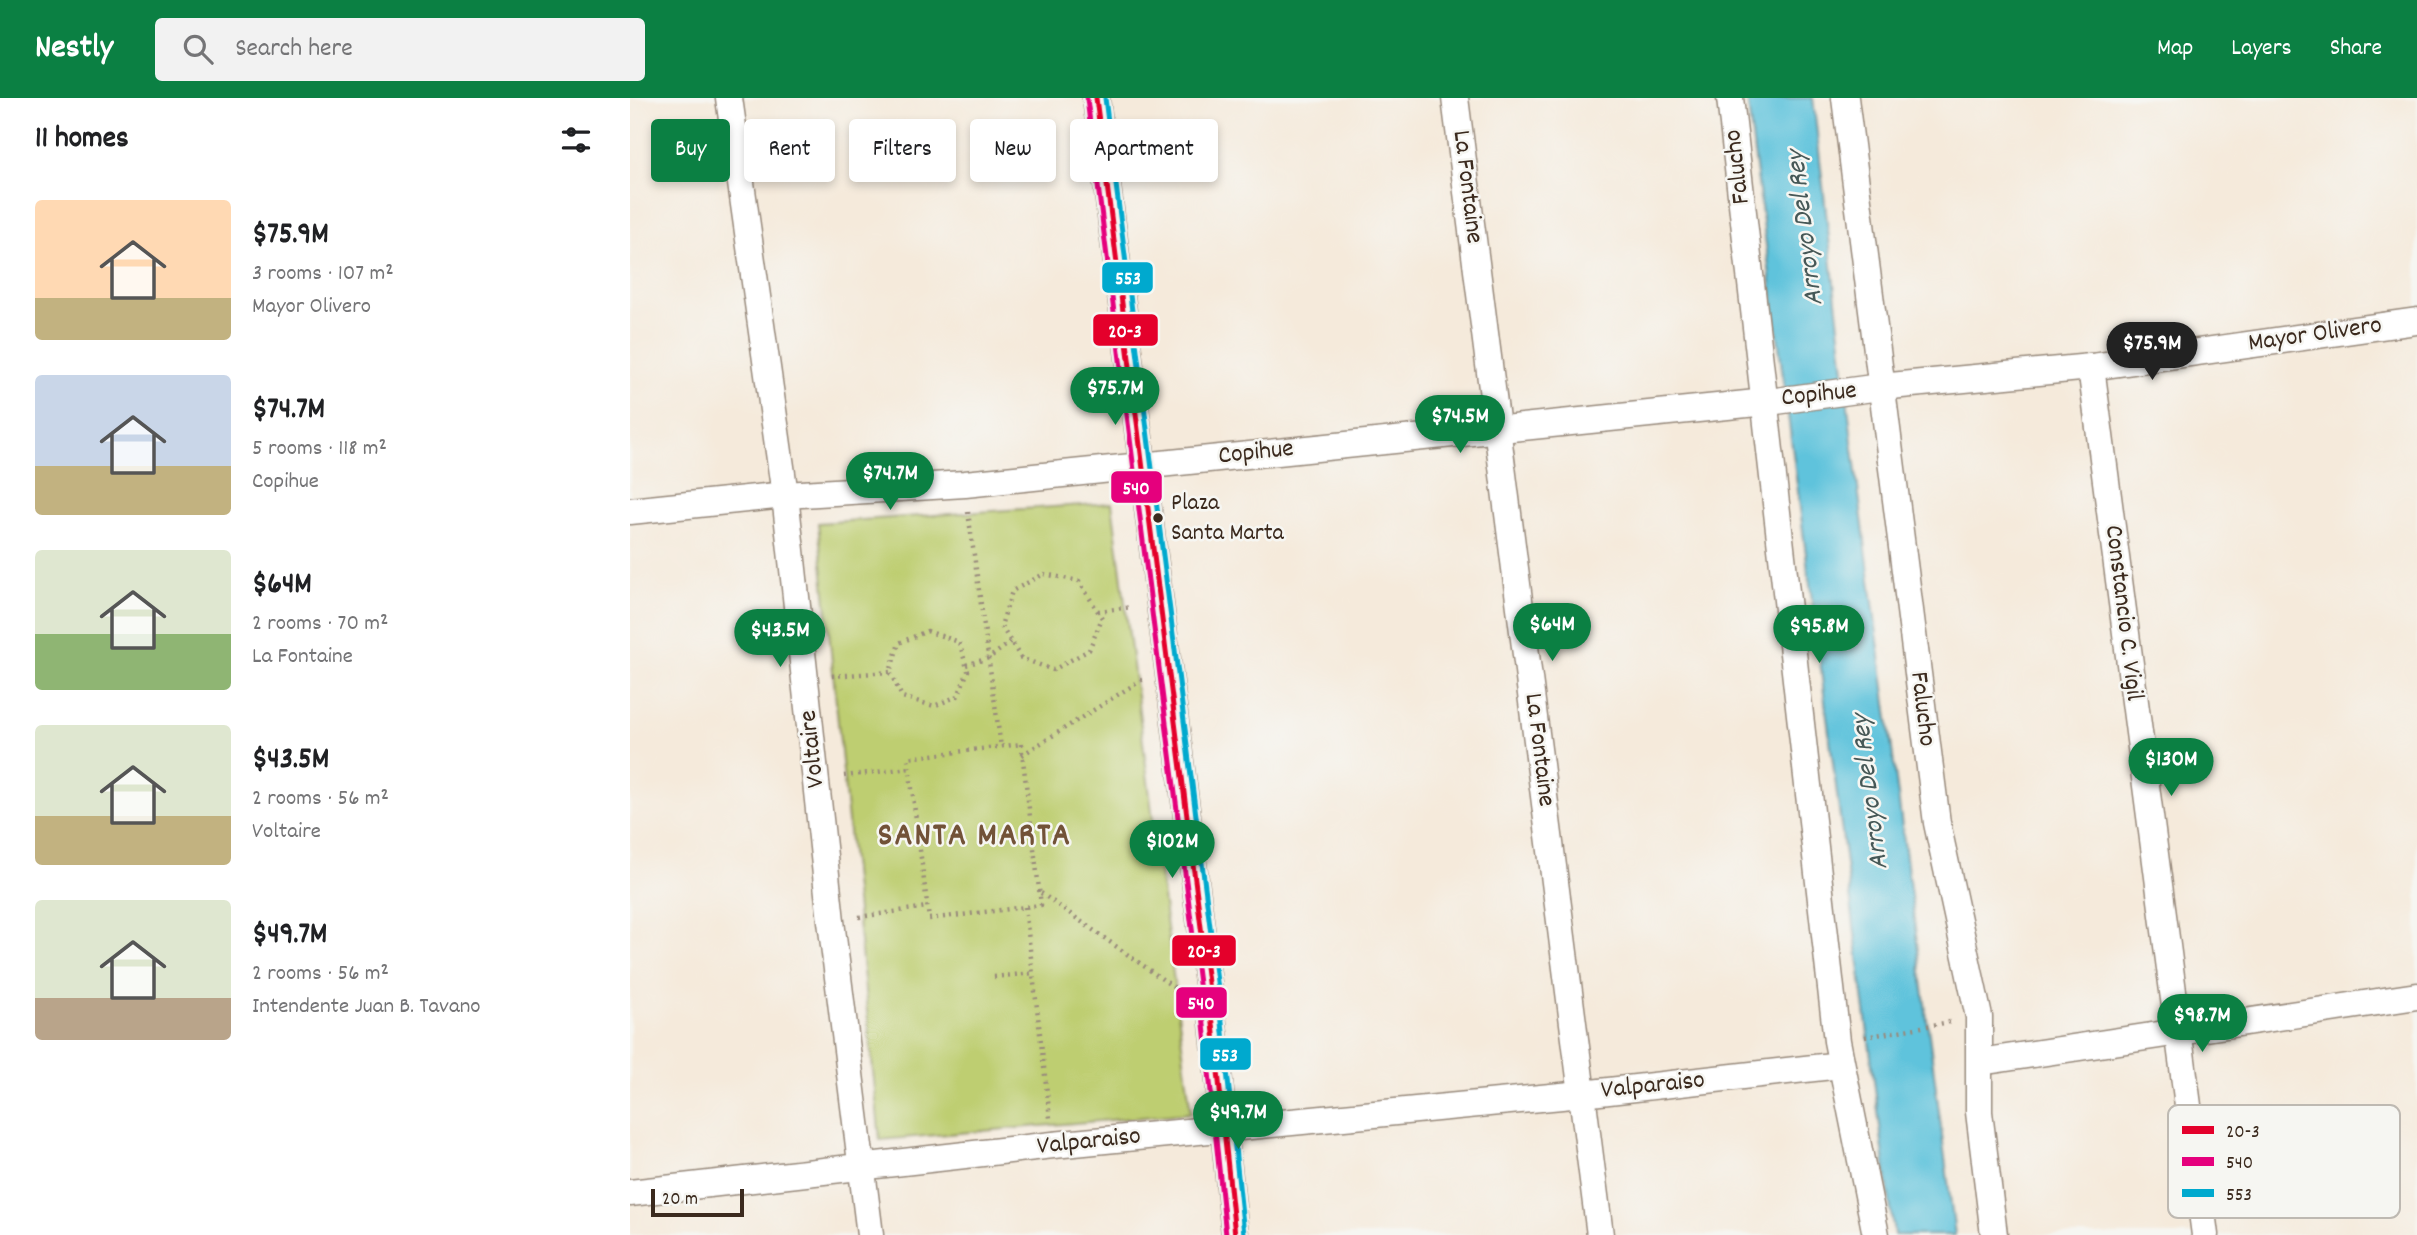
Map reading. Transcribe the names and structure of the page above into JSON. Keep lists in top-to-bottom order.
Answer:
{
  "streets": {
    "street": [
      "Falucho",
      "La Fontaine",
      "Mayor Olivero",
      "Copihue",
      "Constancio C. Vigil",
      "Voltaire",
      "Valparaiso"
    ]
  },
  "crossings": [
    ["Falucho", "Mayor Olivero"],
    ["Falucho", "Copihue"],
    ["Falucho", "Valparaiso"],
    ["La Fontaine", "Copihue"],
    ["La Fontaine", "Valparaiso"],
    ["Mayor Olivero", "Copihue"],
    ["Mayor Olivero", "Constancio C. Vigil"],
    ["Copihue", "Voltaire"],
    ["Voltaire", "Valparaiso"]
  ],
  "districts": ["SANTA MARTA"],
  "water": ["Arroyo Del Rey"],
  "places": ["Plaza Santa Marta"],
  "lines": ["transit line 20-3", "transit line 553", "transit line 540"],
  "legend": ["20-3", "540", "553"],
  "scale_bar": "20 m",
  "page": {
    "header": "Nestly",
    "search": "Search here",
    "nav": ["Map", "Layers", "Share"],
    "heading": "11 homes",
    "chip": [
      "Buy",
      "Rent",
      "Filters",
      "New",
      "Apartment"
    ],
    "list": [
      {
        "name": "$75.9M",
        "note": "3 rooms · 107 m² · Mayor Olivero"
      },
      {
        "name": "$74.7M",
        "note": "5 rooms · 118 m² · Copihue"
      },
      {
        "name": "$64M",
        "note": "2 rooms · 70 m² · La Fontaine"
      },
      {
        "name": "$43.5M",
        "note": "2 rooms · 56 m² · Voltaire"
      },
      {
        "name": "$49.7M",
        "note": "2 rooms · 56 m² · Intendente Juan B. Tavano"
      }
    ],
    "price": [
      "$75.9M",
      "$75.7M",
      "$74.5M",
      "$74.7M",
      "$64M",
      "$95.8M",
      "$43.5M",
      "$130M",
      "$102M",
      "$98.7M",
      "$49.7M"
    ],
    "scale": "20 m"
  }
}
